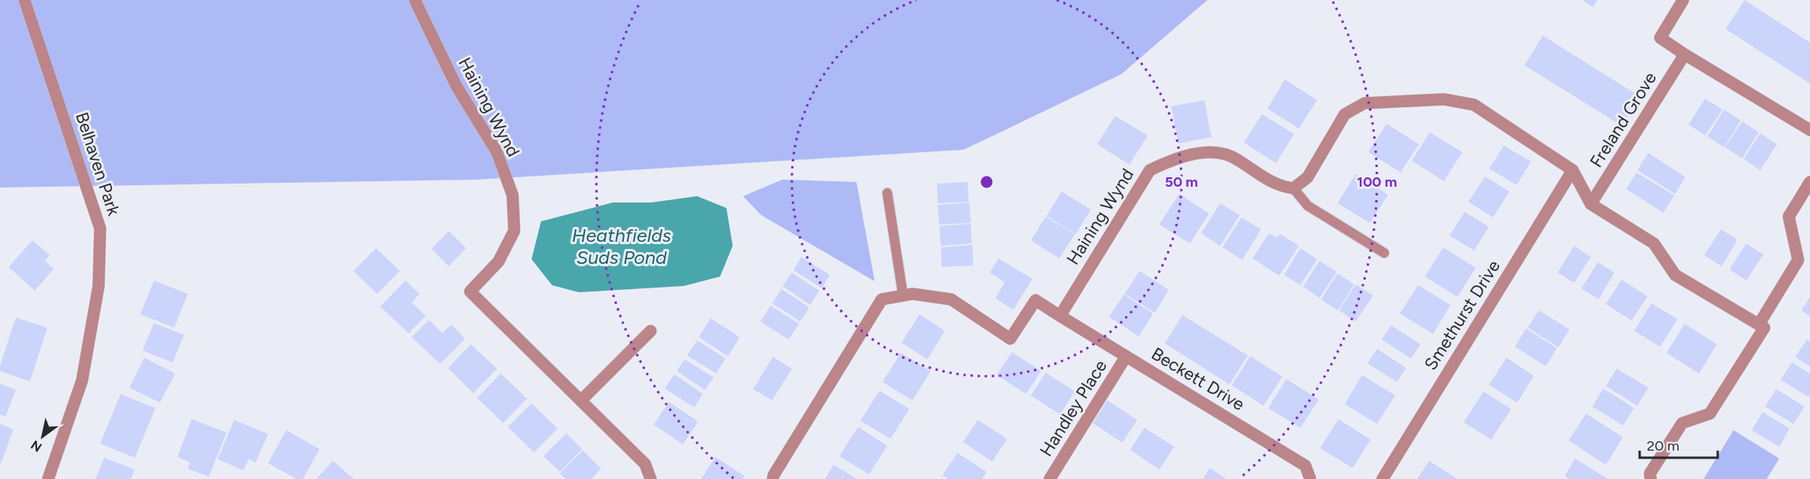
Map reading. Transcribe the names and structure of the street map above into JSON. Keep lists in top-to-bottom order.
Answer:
{
  "streets": {
    "street": [
      "Haining Wynd",
      "Freland Grove",
      "Belhaven Park",
      "Smethurst Drive",
      "Beckett Drive",
      "Handley Place"
    ]
  },
  "crossings": [
    ["Haining Wynd", "Beckett Drive"],
    ["Beckett Drive", "Handley Place"]
  ],
  "water": ["Heathfields Suds Pond"],
  "scale_bar": "20 m",
  "north": "bottom left",
  "rings": ["50 m", "100 m"]
}
